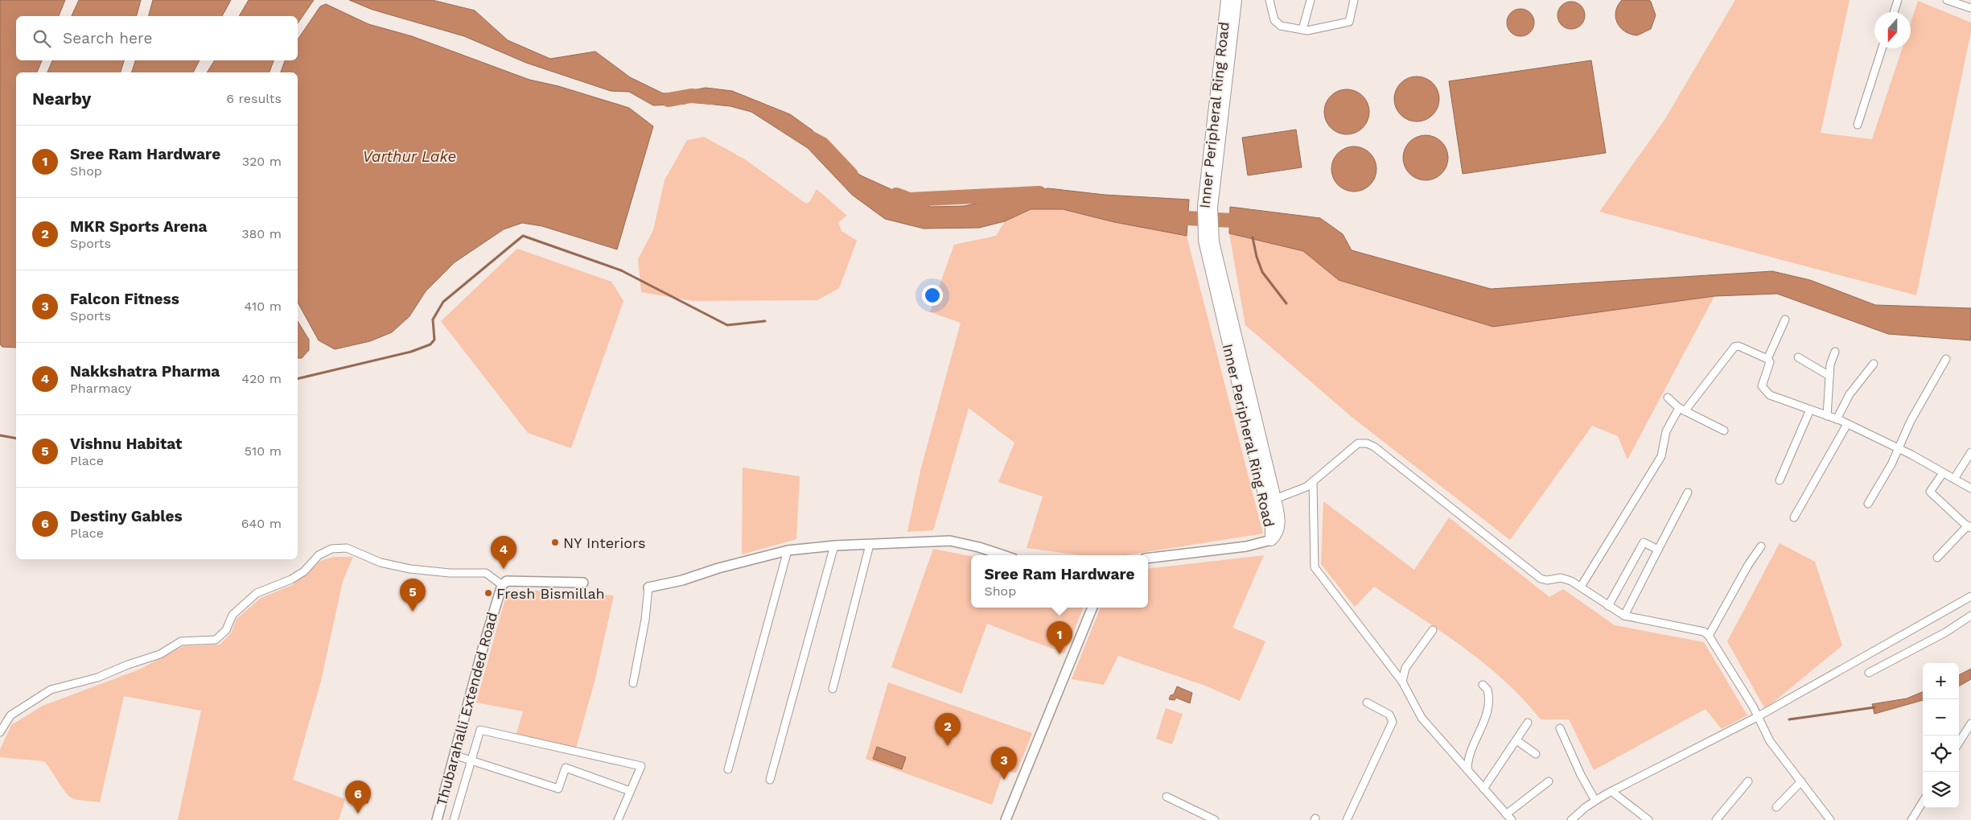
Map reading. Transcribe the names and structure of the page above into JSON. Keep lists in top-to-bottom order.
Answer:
{
  "streets": {
    "main road": ["Inner Peripheral Ring Road"],
    "street": ["Thubarahalli Extended Road"]
  },
  "water": ["Varthur Lake"],
  "places": ["NY Interiors", "Fresh Bismillah"],
  "north": "bottom",
  "page": {
    "search": "Search here",
    "heading": ["Nearby", "6 results"],
    "list": [
      {
        "mark": "1",
        "name": "Sree Ram Hardware",
        "note": "Shop",
        "value": "320 m"
      },
      {
        "mark": "2",
        "name": "MKR Sports Arena",
        "note": "Sports",
        "value": "380 m"
      },
      {
        "mark": "3",
        "name": "Falcon Fitness",
        "note": "Sports",
        "value": "410 m"
      },
      {
        "mark": "4",
        "name": "Nakkshatra Pharma",
        "note": "Pharmacy",
        "value": "420 m"
      },
      {
        "mark": "5",
        "name": "Vishnu Habitat",
        "note": "Place",
        "value": "510 m"
      },
      {
        "mark": "6",
        "name": "Destiny Gables",
        "note": "Place",
        "value": "640 m"
      }
    ],
    "pins": [
      "4",
      "5",
      "1",
      "2",
      "3",
      "6"
    ],
    "popup": ["Sree Ram Hardware", "Shop"],
    "map_buttons": ["+", "−"]
  }
}
